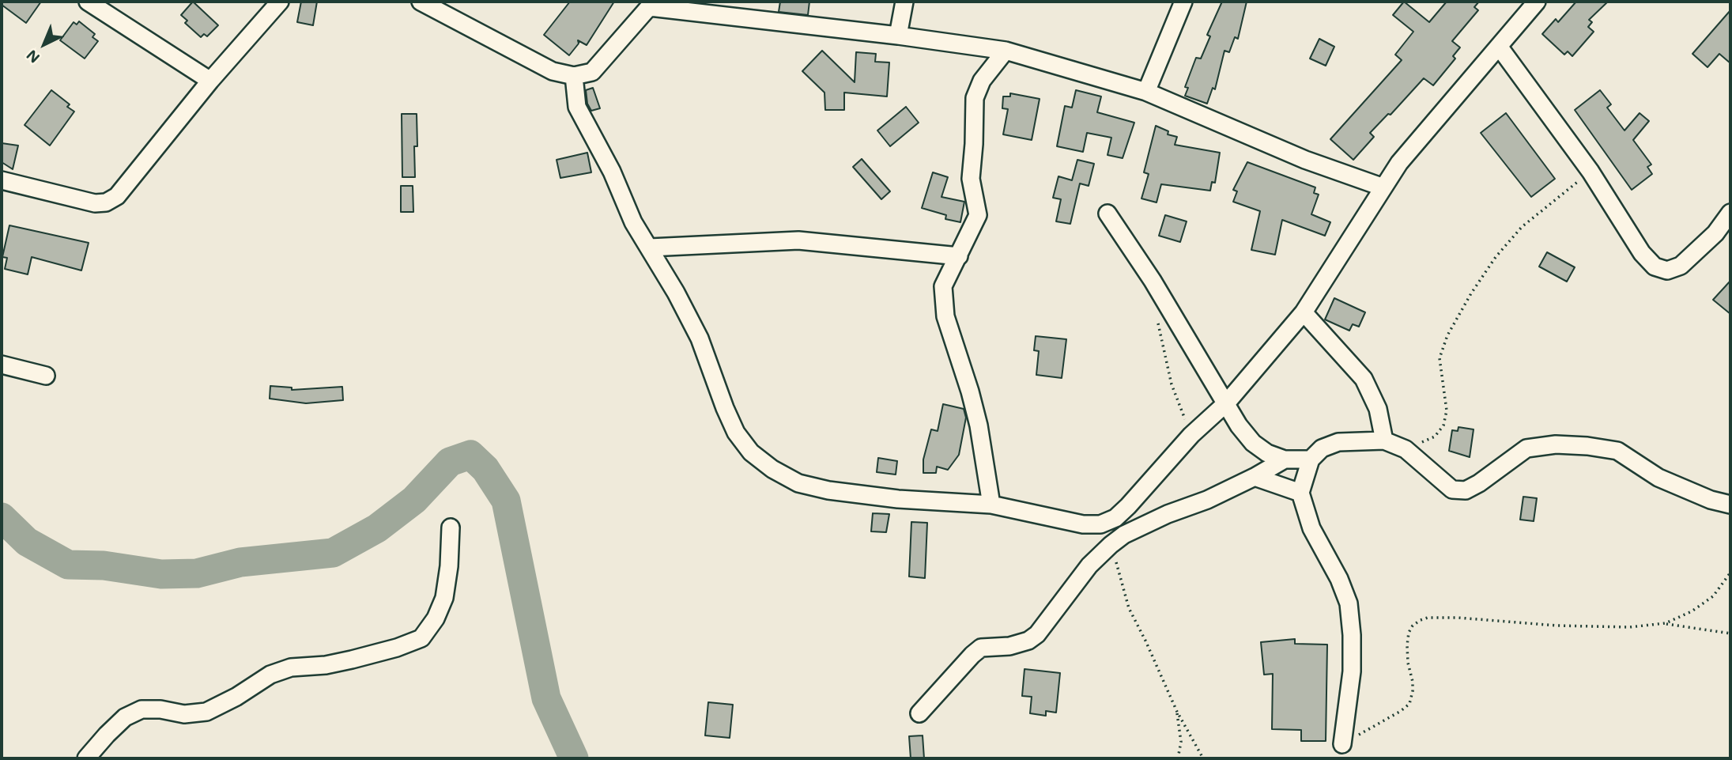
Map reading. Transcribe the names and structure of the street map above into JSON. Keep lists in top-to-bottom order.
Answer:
{
  "north": "bottom left"
}
